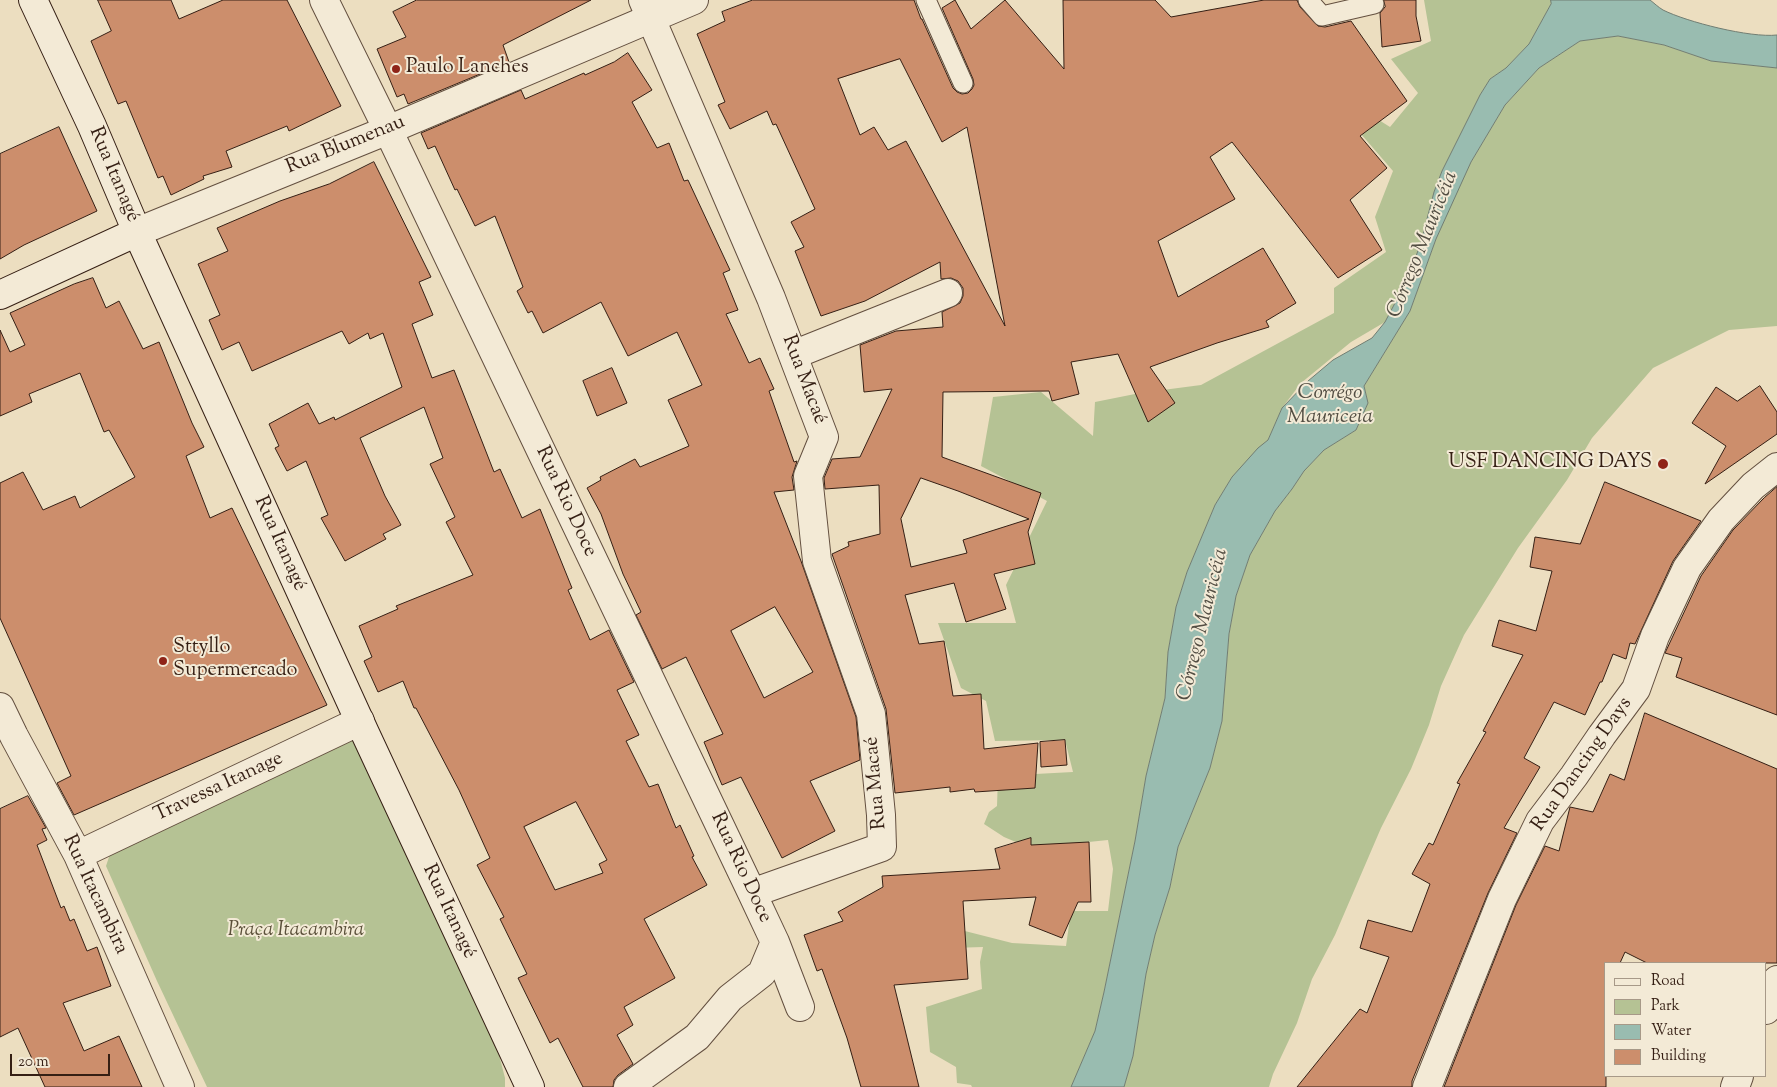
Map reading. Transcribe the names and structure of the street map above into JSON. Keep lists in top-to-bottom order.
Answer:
{
  "streets": {
    "street": [
      "Rua Blumenau",
      "Rua Itanagé",
      "Rua Macaé",
      "Rua Rio Doce",
      "Rua Dancing Days",
      "Travessa Itanage",
      "Rua Itacambira"
    ]
  },
  "crossings": [
    ["Rua Blumenau", "Rua Itanagé"],
    ["Rua Blumenau", "Rua Macaé"],
    ["Rua Blumenau", "Rua Rio Doce"],
    ["Rua Itanagé", "Travessa Itanage"],
    ["Rua Macaé", "Rua Rio Doce"],
    ["Travessa Itanage", "Rua Itacambira"]
  ],
  "water": ["Córrego Mauricéia", "Corrégo Mauriceia"],
  "parks": ["Praça Itacambira"],
  "places": ["Paulo Lanches", "USF DANCING DAYS", "Sttyllo Supermercado"],
  "legend": [
    "Road",
    "Park",
    "Water",
    "Building"
  ],
  "scale_bar": "20 m"
}
